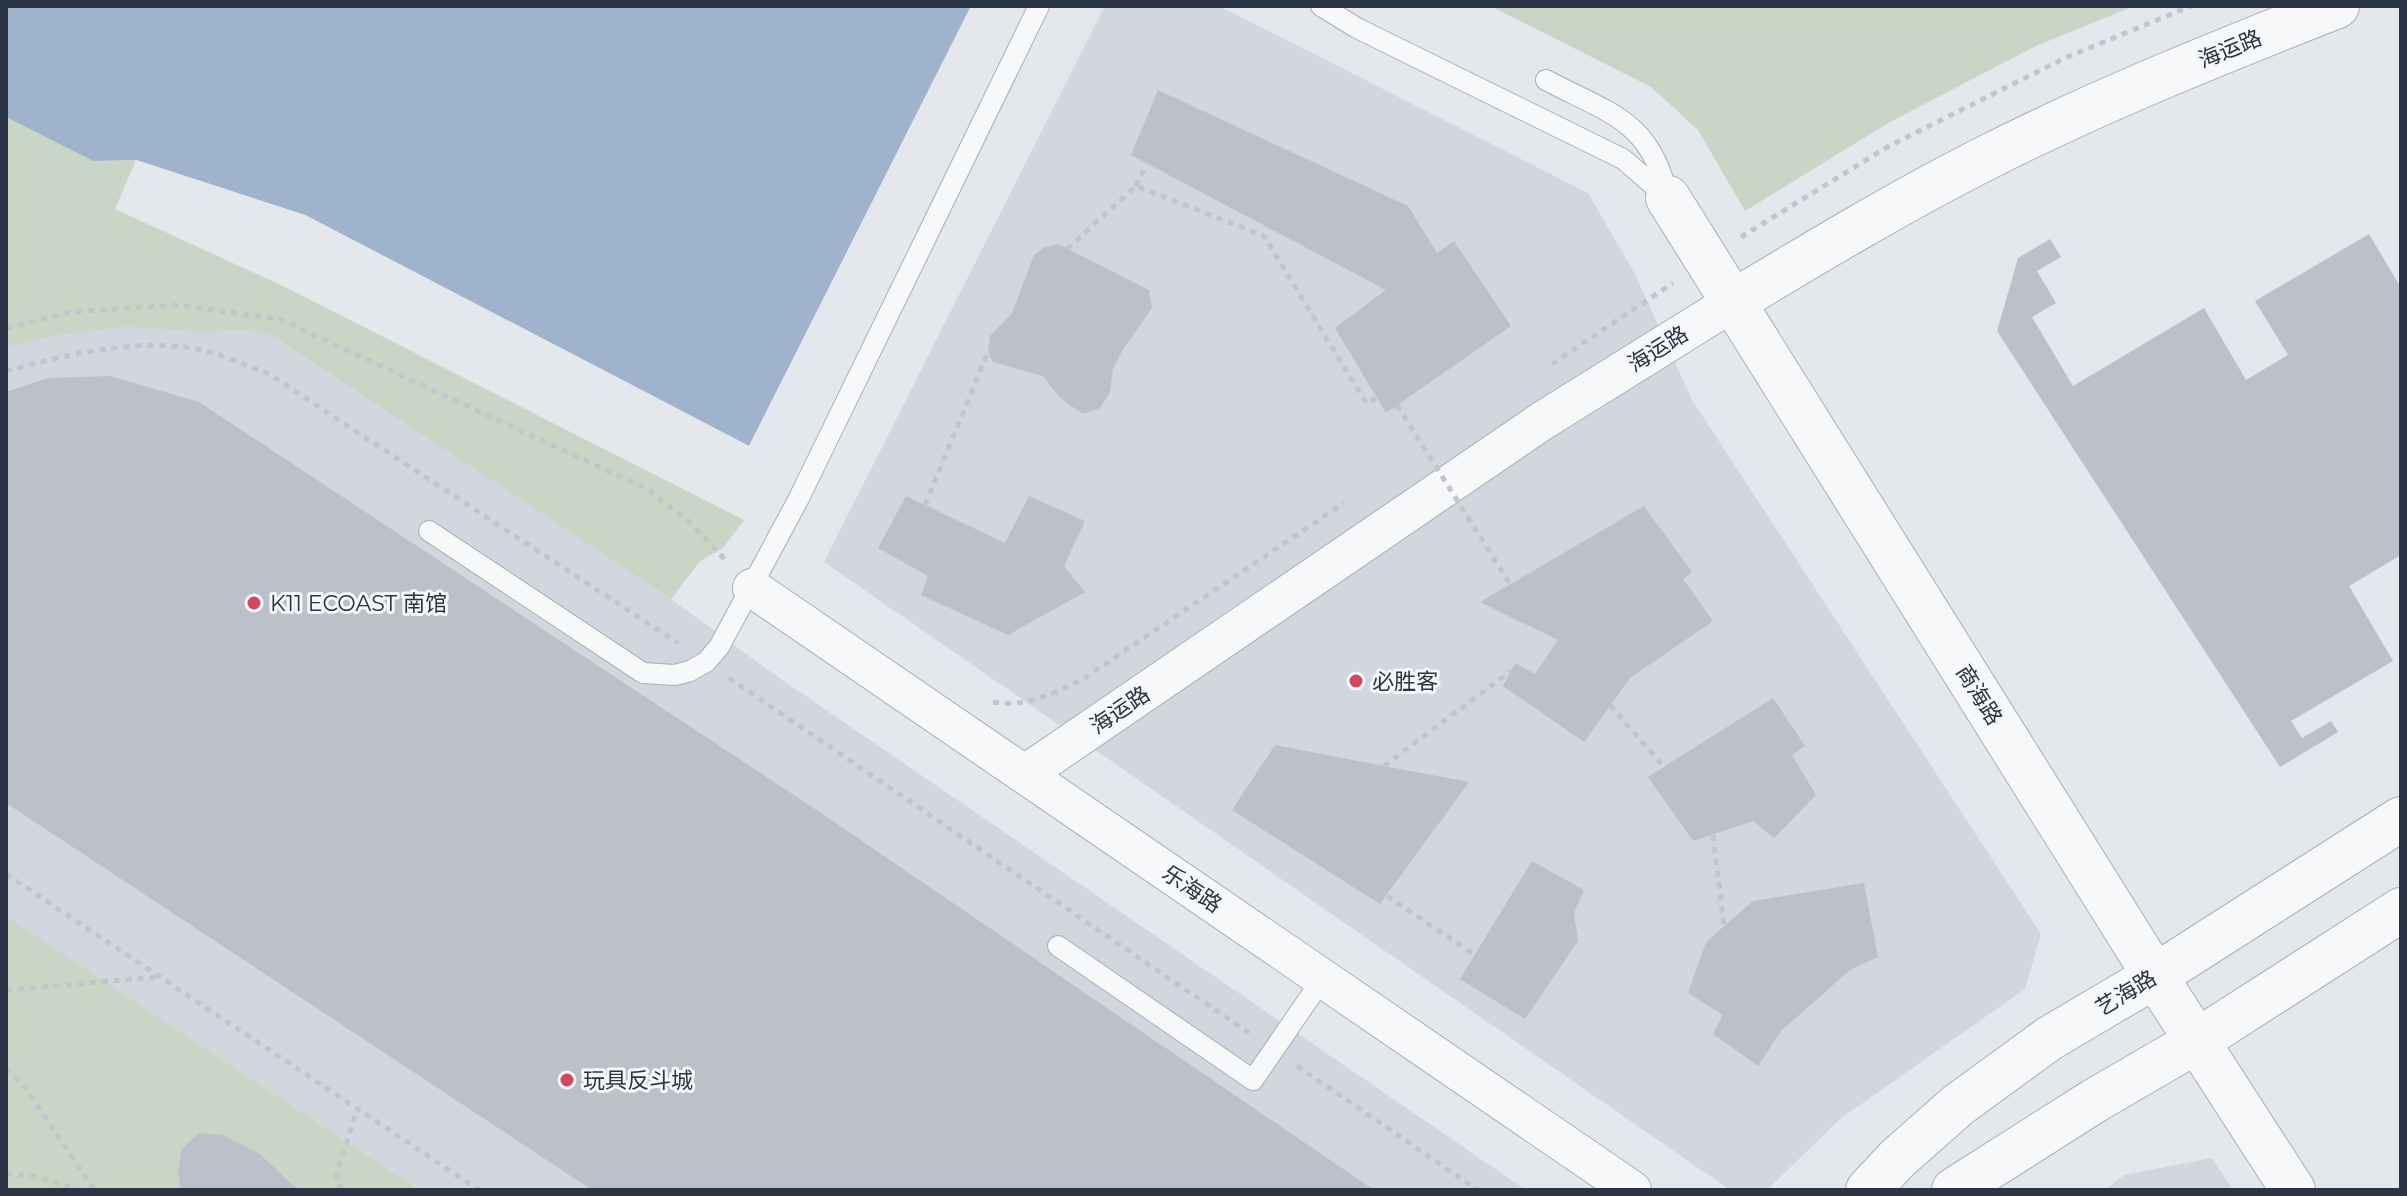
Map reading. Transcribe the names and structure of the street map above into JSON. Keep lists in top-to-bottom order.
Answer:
{
  "streets": {
    "street": [
      "海运路",
      "商海路",
      "乐海路",
      "艺海路"
    ]
  },
  "crossings": [
    ["海运路", "商海路"],
    ["海运路", "乐海路"],
    ["商海路", "艺海路"]
  ],
  "places": ["K11 ECOAST 南馆", "必胜客", "玩具反斗城"]
}
